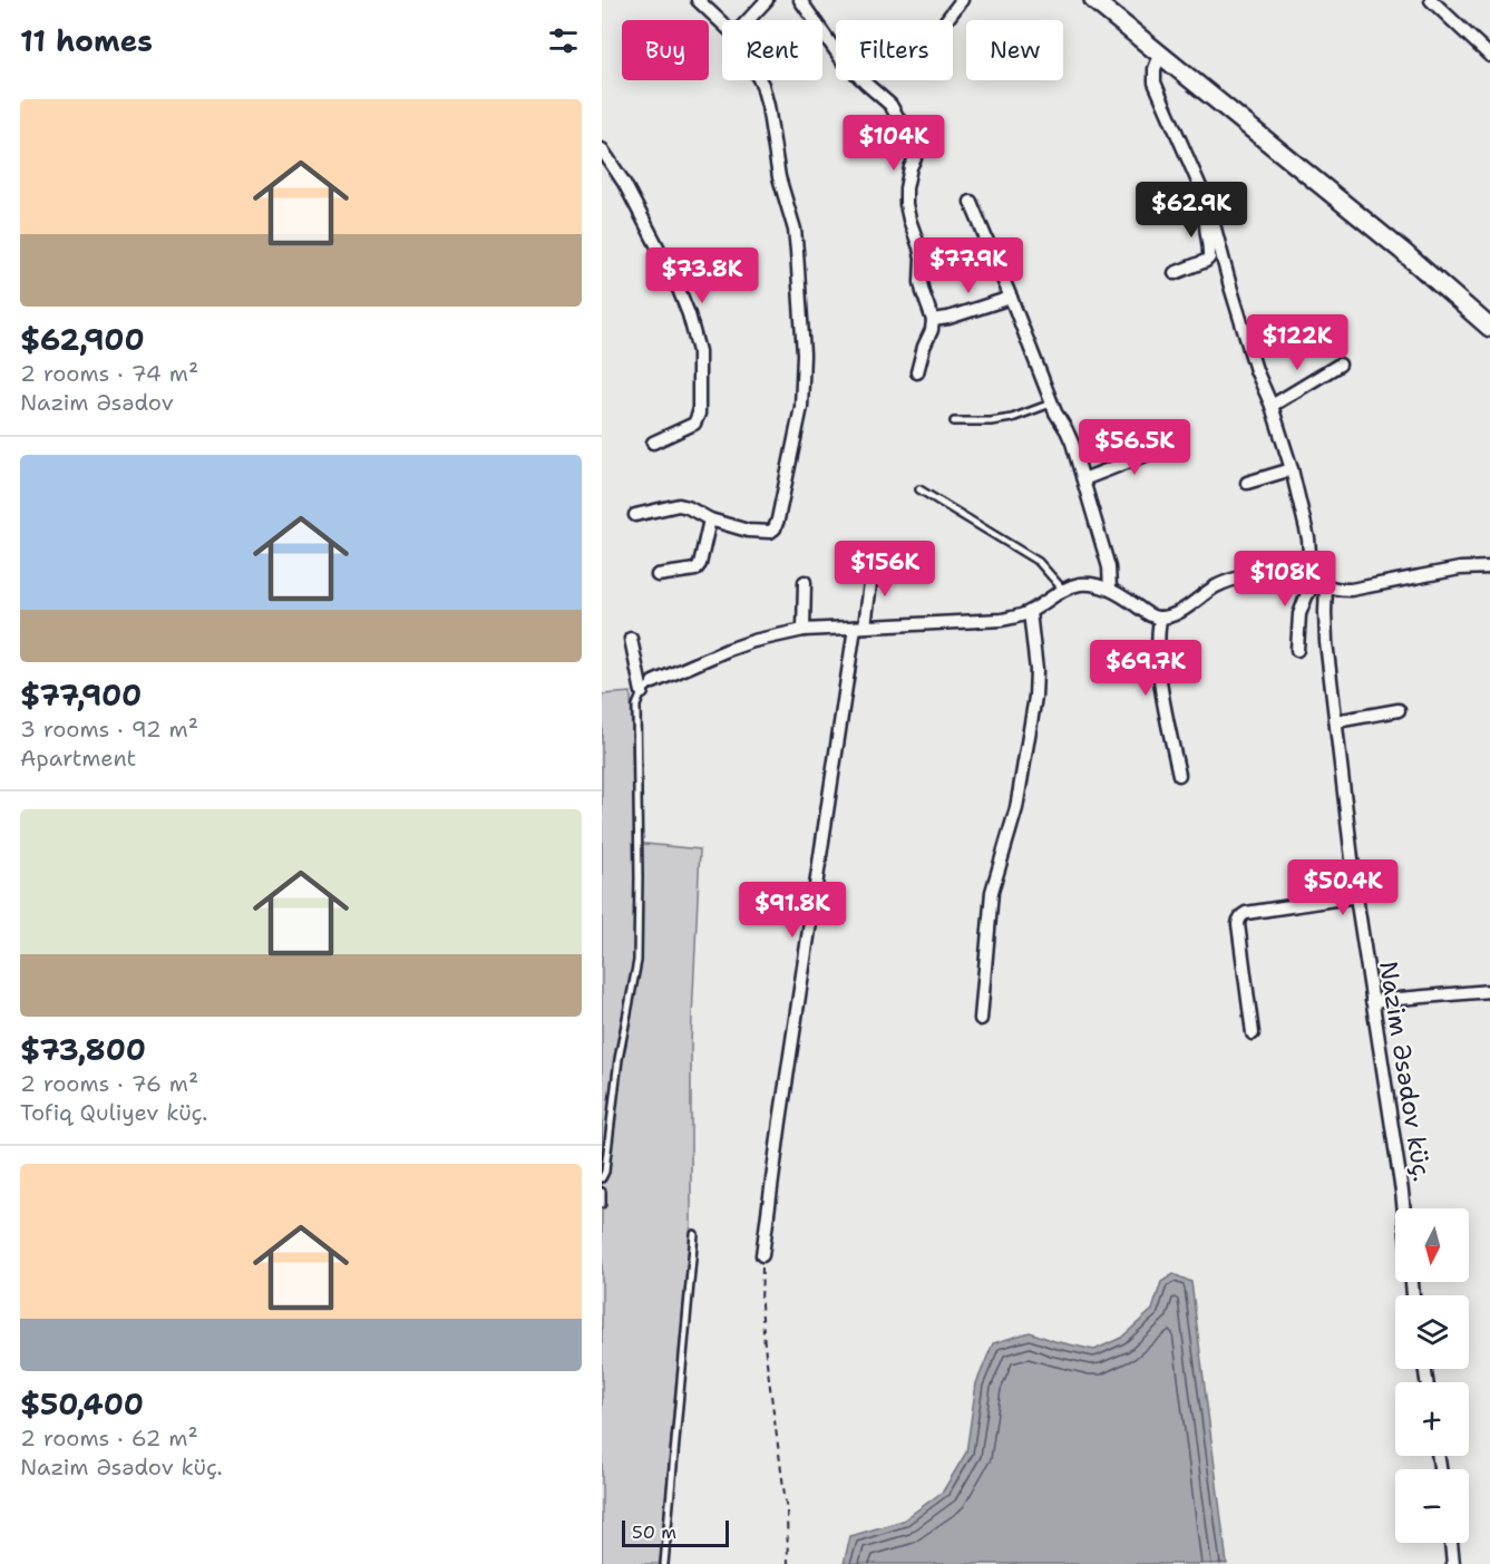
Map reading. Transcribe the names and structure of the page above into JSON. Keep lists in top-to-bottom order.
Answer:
{
  "streets": {
    "street": ["Nazim Əsədov küç."]
  },
  "scale_bar": "50 m",
  "north": "bottom",
  "page": {
    "heading": "11 homes",
    "chip": [
      "Buy",
      "Rent",
      "Filters",
      "New"
    ],
    "list": [
      {
        "name": "$62,900",
        "note": "2 rooms · 74 m² · Nazim Əsədov"
      },
      {
        "name": "$77,900",
        "note": "3 rooms · 92 m² · Apartment"
      },
      {
        "name": "$73,800",
        "note": "2 rooms · 76 m² · Tofiq Quliyev küç."
      },
      {
        "name": "$50,400",
        "note": "2 rooms · 62 m² · Nazim Əsədov küç."
      }
    ],
    "price": [
      "$104K",
      "$62.9K",
      "$77.9K",
      "$73.8K",
      "$122K",
      "$56.5K",
      "$156K",
      "$108K",
      "$69.7K",
      "$50.4K",
      "$91.8K"
    ],
    "map_buttons": ["+", "−"],
    "scale": "50 m"
  }
}
